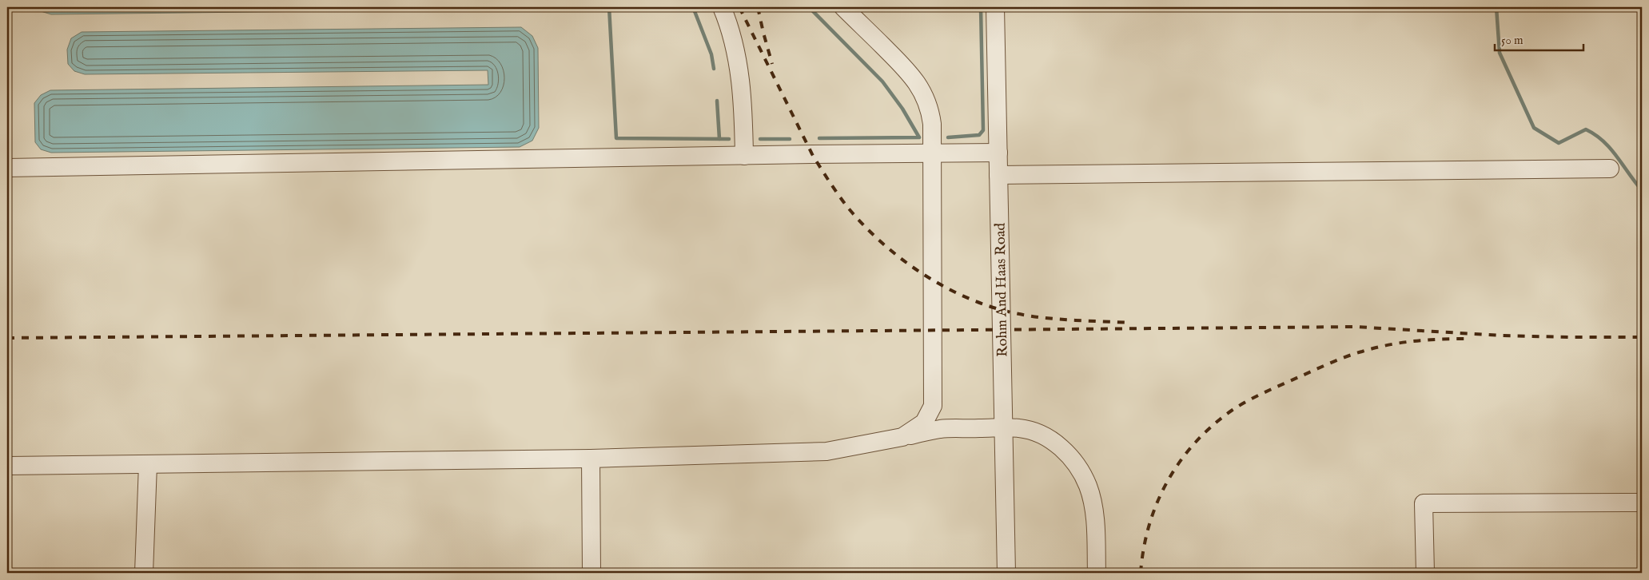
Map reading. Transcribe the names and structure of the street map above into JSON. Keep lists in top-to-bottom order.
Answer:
{
  "streets": {
    "street": ["Rohm And Haas Road"]
  },
  "scale_bar": "50 m"
}
